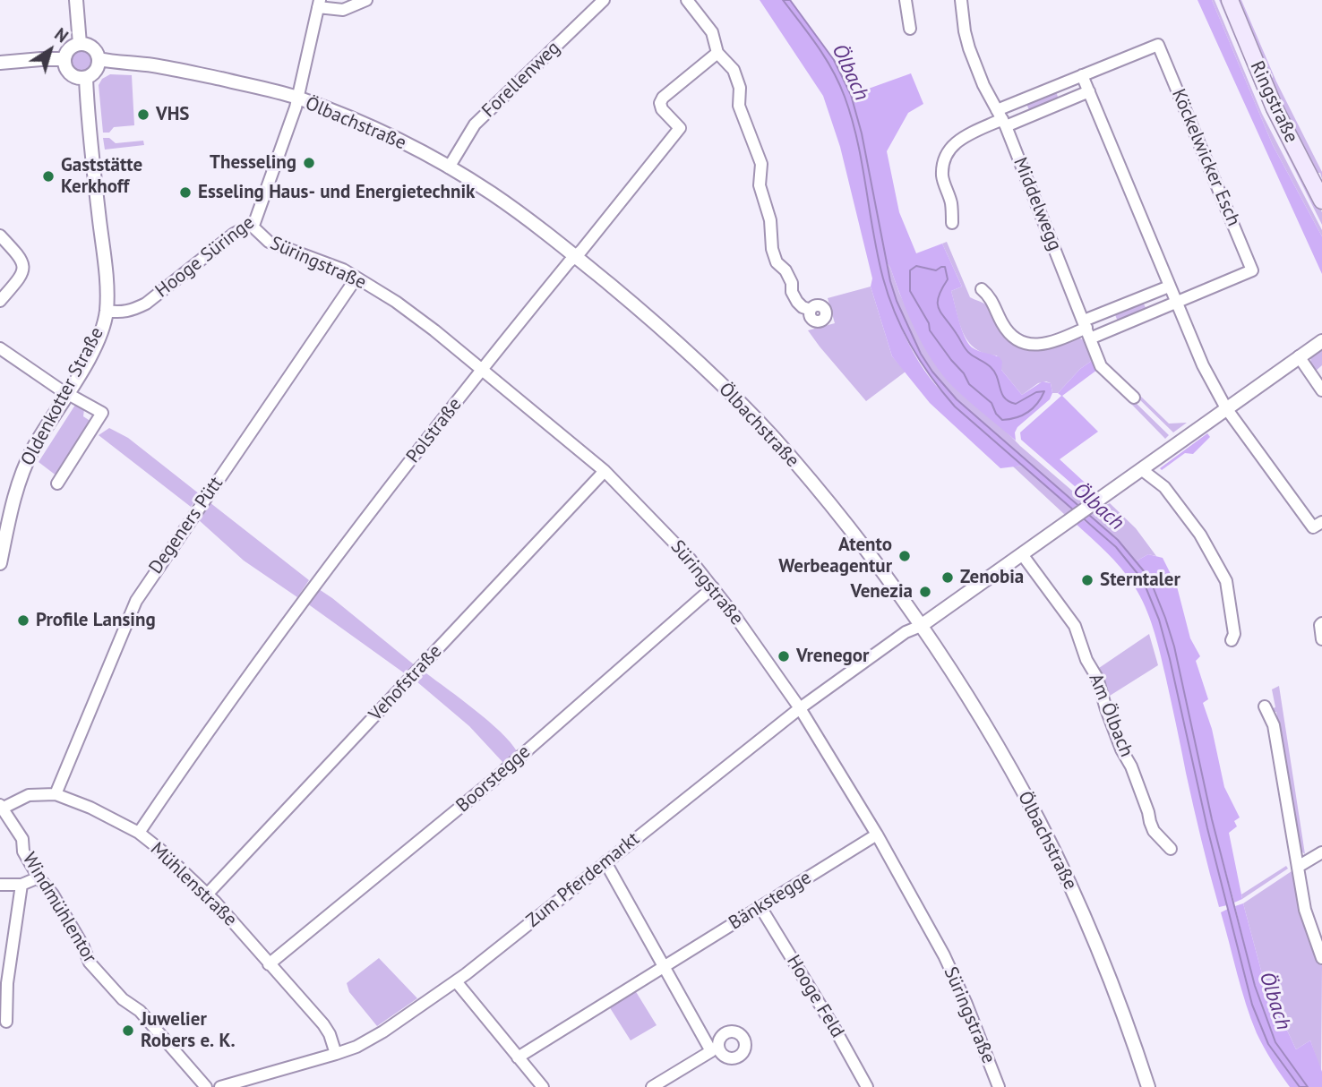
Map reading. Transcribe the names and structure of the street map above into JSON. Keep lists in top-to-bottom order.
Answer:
{
  "streets": {
    "main road": ["Ringstraße"],
    "street": [
      "Forellenweg",
      "Ölbachstraße",
      "Köckelwicker Esch",
      "Middelwegg",
      "Hooge Süringe",
      "Süringstraße",
      "Oldenkotter Straße",
      "Polstraße",
      "Degeners Pütt",
      "Vehofstraße",
      "Am Ölbach",
      "Boorstegge",
      "Zum Pferdemarkt",
      "Mühlenstraße",
      "Bänkstegge",
      "Windmühlentor",
      "Hooge Feld"
    ]
  },
  "crossings": [
    ["Forellenweg", "Ölbachstraße"],
    ["Ölbachstraße", "Hooge Süringe"],
    ["Ölbachstraße", "Oldenkotter Straße"],
    ["Ölbachstraße", "Polstraße"],
    ["Ölbachstraße", "Zum Pferdemarkt"],
    ["Köckelwicker Esch", "Middelwegg"],
    ["Hooge Süringe", "Süringstraße"],
    ["Hooge Süringe", "Oldenkotter Straße"],
    ["Süringstraße", "Polstraße"],
    ["Süringstraße", "Degeners Pütt"],
    ["Süringstraße", "Vehofstraße"],
    ["Süringstraße", "Boorstegge"],
    ["Süringstraße", "Zum Pferdemarkt"],
    ["Süringstraße", "Bänkstegge"],
    ["Polstraße", "Mühlenstraße"],
    ["Degeners Pütt", "Mühlenstraße"],
    ["Vehofstraße", "Mühlenstraße"],
    ["Boorstegge", "Mühlenstraße"],
    ["Zum Pferdemarkt", "Mühlenstraße"],
    ["Mühlenstraße", "Windmühlentor"],
    ["Bänkstegge", "Hooge Feld"]
  ],
  "water": ["Ölbach"],
  "places": [
    "VHS",
    "Thesseling",
    "Gaststätte Kerkhoff",
    "Esseling Haus- und Energietechnik",
    "Atento Werbeagentur",
    "Zenobia",
    "Sterntaler",
    "Venezia",
    "Profile Lansing",
    "Vrenegor",
    "Juwelier Robers e. K."
  ],
  "north": "top right"
}
